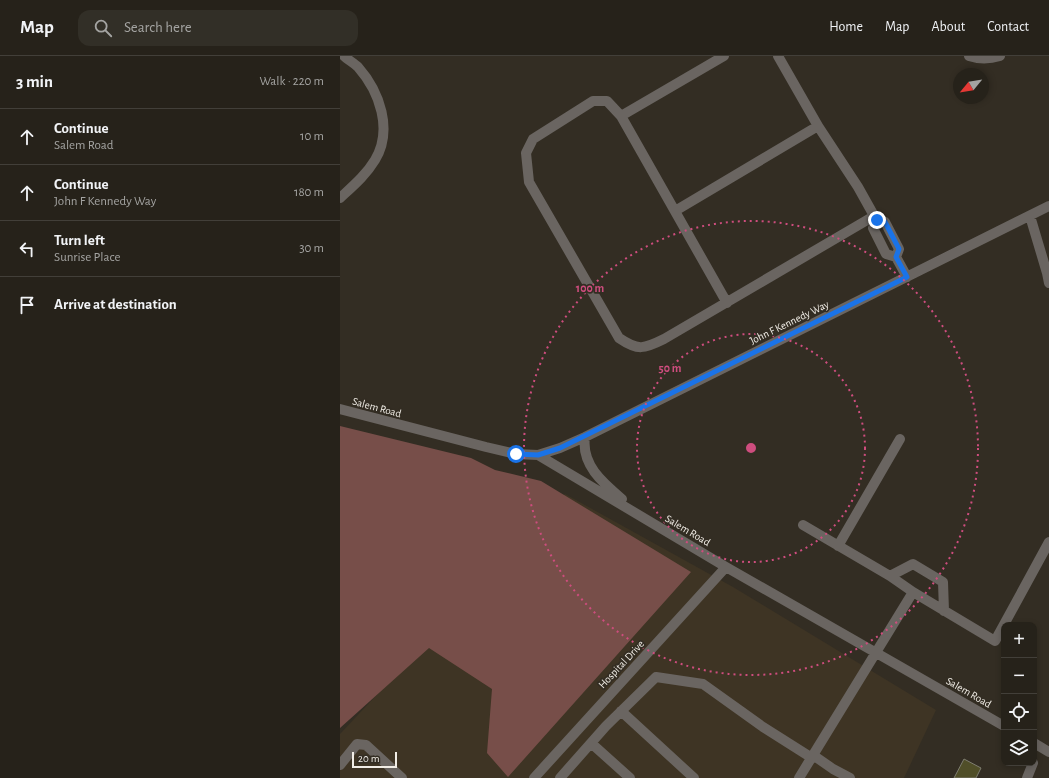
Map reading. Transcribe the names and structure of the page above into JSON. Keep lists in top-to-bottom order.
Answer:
{
  "streets": {
    "street": ["John F Kennedy Way", "Salem Road", "Hospital Drive"]
  },
  "crossings": [
    ["John F Kennedy Way", "Salem Road"],
    ["Salem Road", "Hospital Drive"]
  ],
  "scale_bar": "20 m",
  "north": "bottom left",
  "page": {
    "header": "Map",
    "search": "Search here",
    "nav": [
      "Home",
      "Map",
      "About",
      "Contact"
    ],
    "heading": ["3 min", "Walk · 220 m"],
    "list": [
      ["Continue", "Salem Road", "10 m"],
      ["Continue", "John F Kennedy Way", "180 m"],
      ["Turn left", "Sunrise Place", "30 m"],
      "Arrive at destination"
    ],
    "map_buttons": ["+", "−"],
    "scale": "20 m"
  },
  "rings": ["100 m", "50 m"]
}
